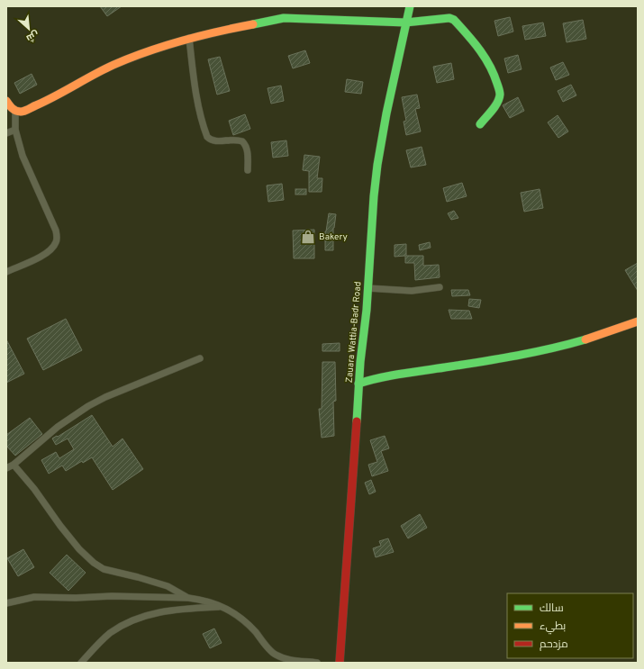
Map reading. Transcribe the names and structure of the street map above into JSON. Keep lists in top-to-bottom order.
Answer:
{
  "streets": {
    "main road": ["Zauara Wattia-Badr Road"]
  },
  "places": {
    "shop": ["Bakery"]
  },
  "legend": ["سالك", "بطيء", "مزدحم"],
  "north": "bottom right"
}
